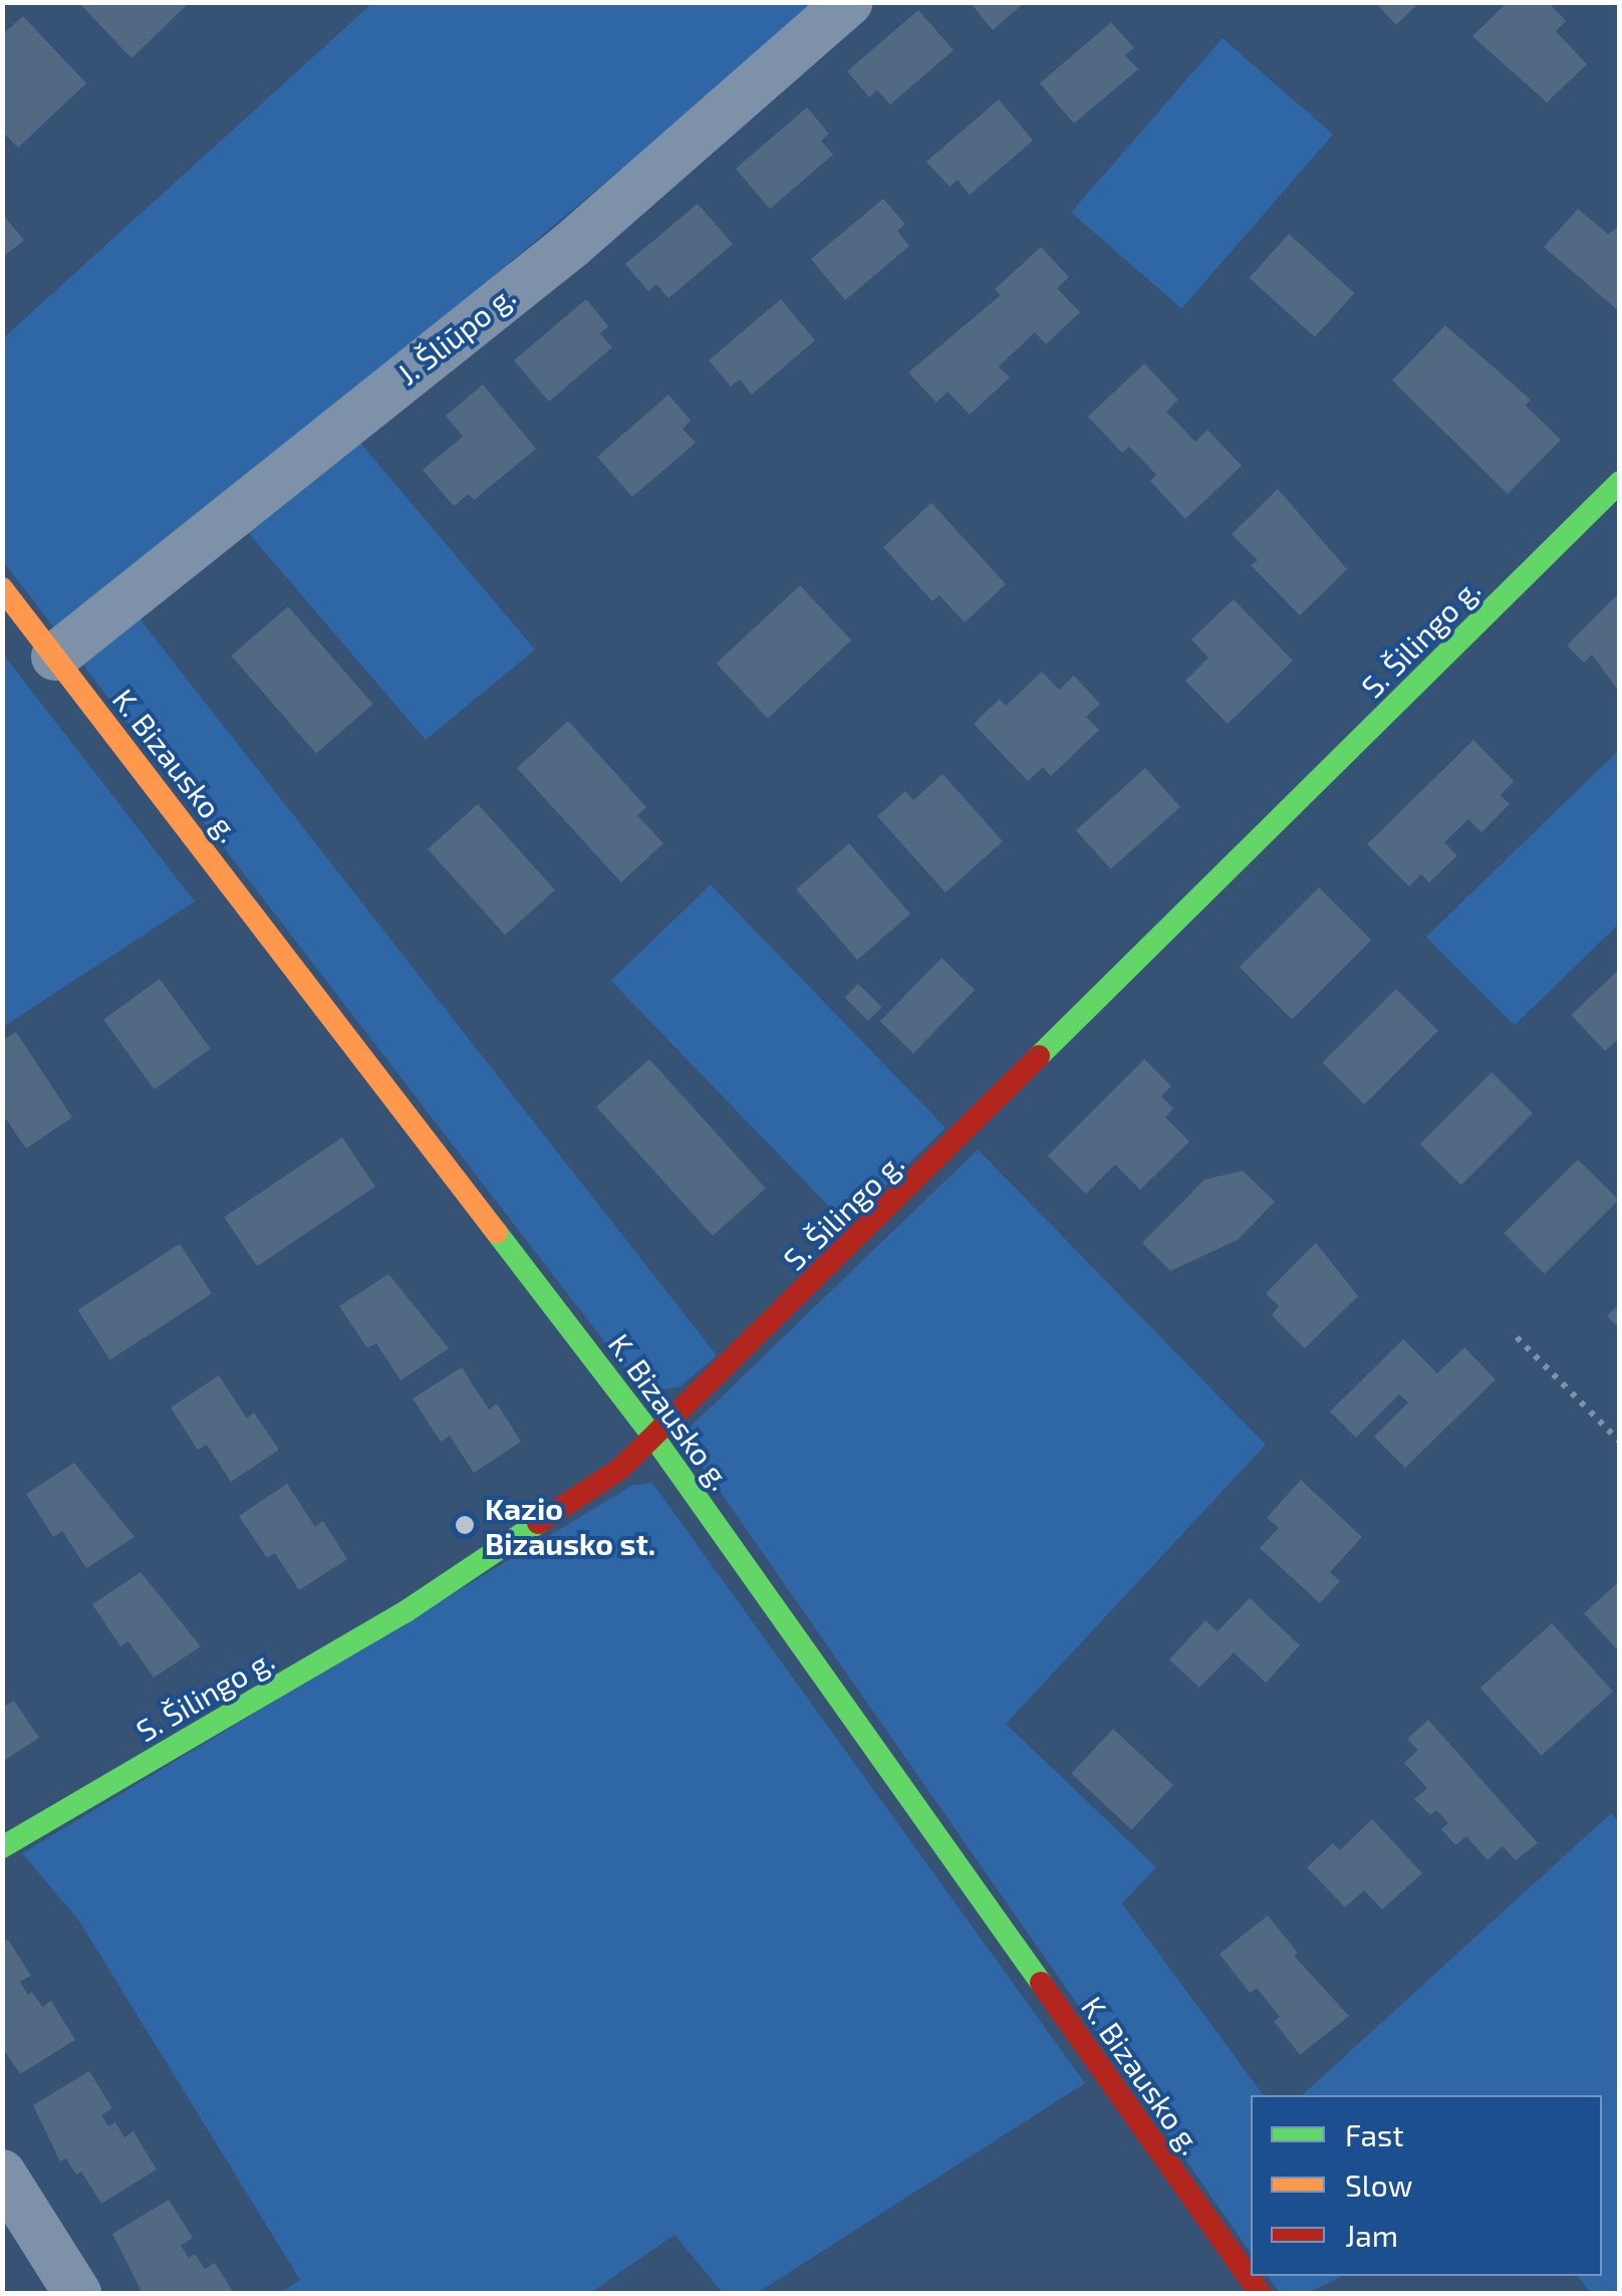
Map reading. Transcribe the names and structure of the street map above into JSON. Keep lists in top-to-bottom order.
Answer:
{
  "streets": {
    "street": ["J. Šliūpo g.", "S. Šilingo g.", "K. Bizausko g."]
  },
  "crossings": [
    ["J. Šliūpo g.", "K. Bizausko g."],
    ["S. Šilingo g.", "K. Bizausko g."]
  ],
  "places": ["Kazio Bizausko st."],
  "legend": ["Fast", "Slow", "Jam"]
}
